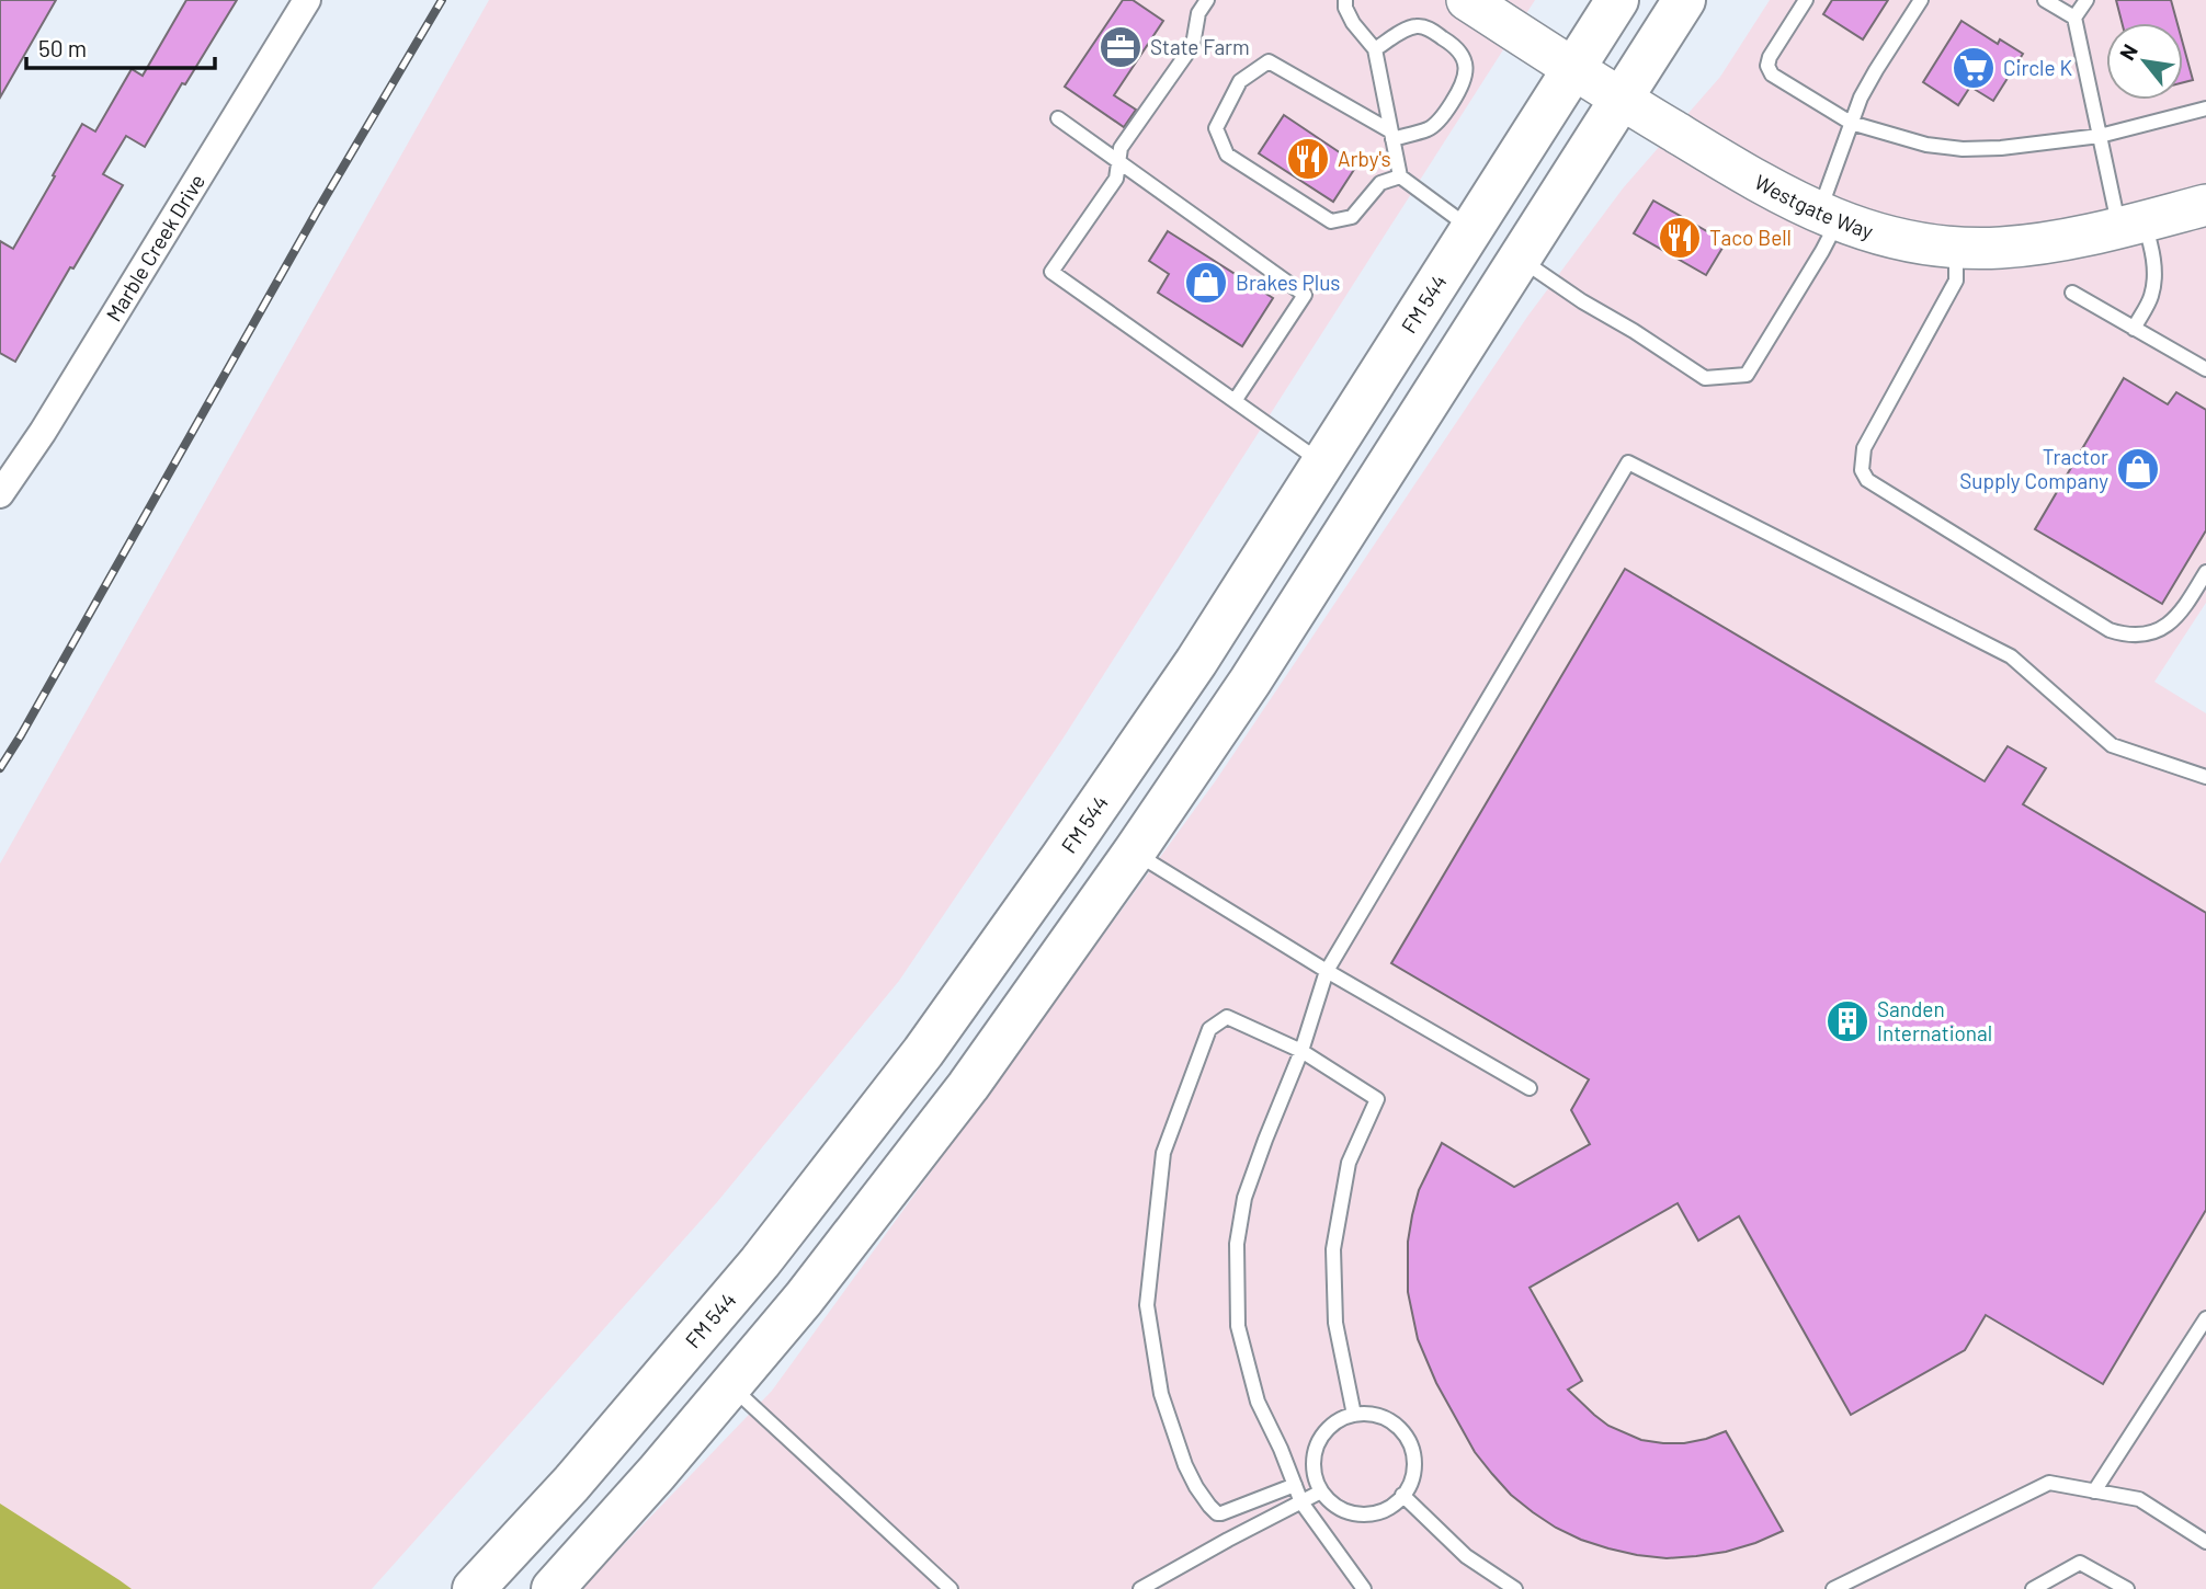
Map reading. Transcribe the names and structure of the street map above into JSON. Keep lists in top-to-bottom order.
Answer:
{
  "streets": {
    "main road": ["FM 544"],
    "street": ["Westgate Way", "Marble Creek Drive"]
  },
  "crossings": [
    ["Westgate Way", "FM 544"]
  ],
  "places": {
    "office": ["State Farm"],
    "supermarket": ["Circle K"],
    "restaurant": ["Arby's", "Taco Bell"],
    "shop": ["Brakes Plus", "Tractor Supply Company"],
    "building": ["Sanden International"]
  },
  "scale_bar": "50 m",
  "north": "top left"
}
